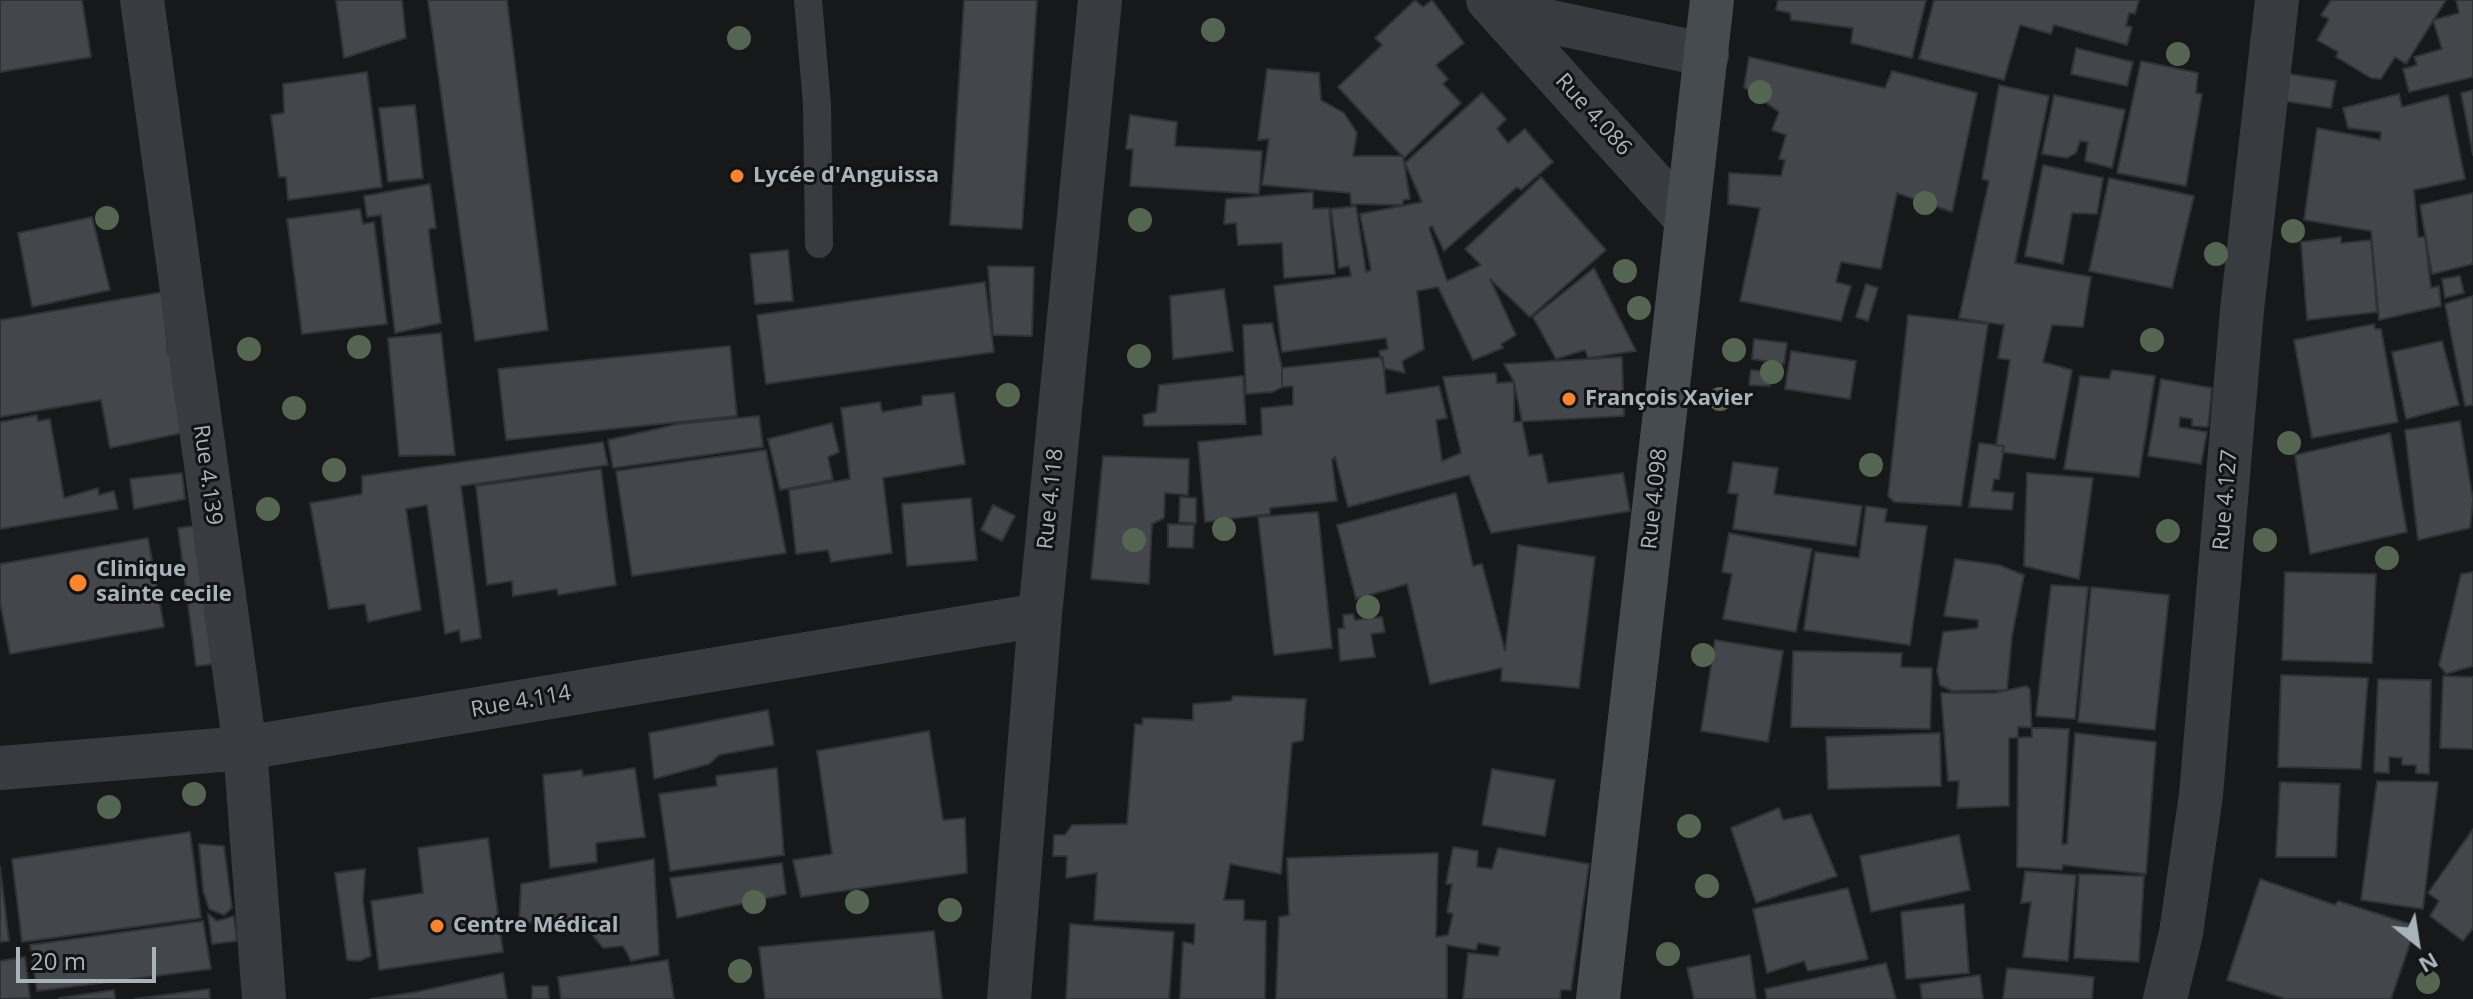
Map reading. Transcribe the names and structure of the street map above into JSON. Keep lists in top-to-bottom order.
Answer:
{
  "streets": {
    "main road": ["Rue 4.098"],
    "street": [
      "Rue 4.086",
      "Rue 4.139",
      "Rue 4.118",
      "Rue 4.127",
      "Rue 4.114"
    ]
  },
  "crossings": [
    ["Rue 4.086", "Rue 4.098"],
    ["Rue 4.139", "Rue 4.114"],
    ["Rue 4.118", "Rue 4.114"]
  ],
  "places": [
    "Lycée d'Anguissa",
    "François Xavier",
    "Clinique sainte cecile",
    "Centre Médical"
  ],
  "scale_bar": "20 m",
  "north": "bottom right"
}
